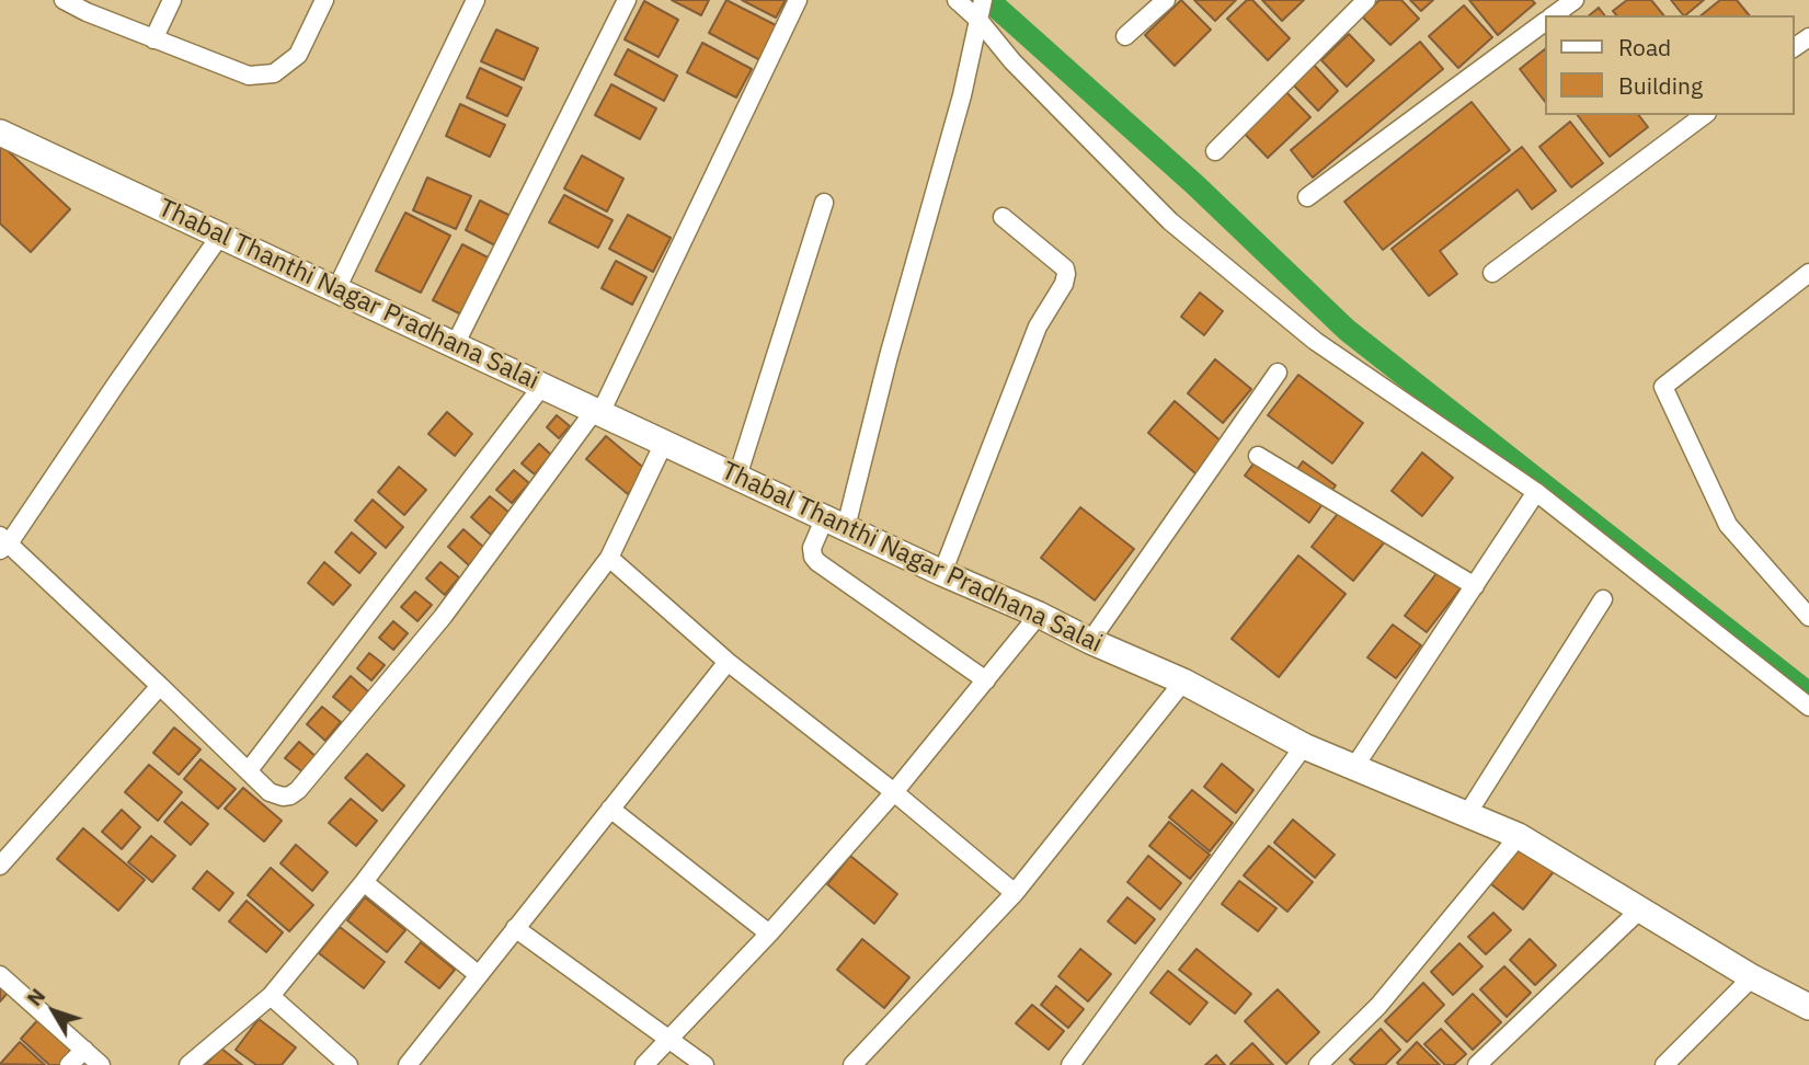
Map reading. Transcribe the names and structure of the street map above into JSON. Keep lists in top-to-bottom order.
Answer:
{
  "streets": {
    "main road": ["Thabal Thanthi Nagar Pradhana Salai"]
  },
  "legend": ["Road", "Building"],
  "north": "top left"
}
